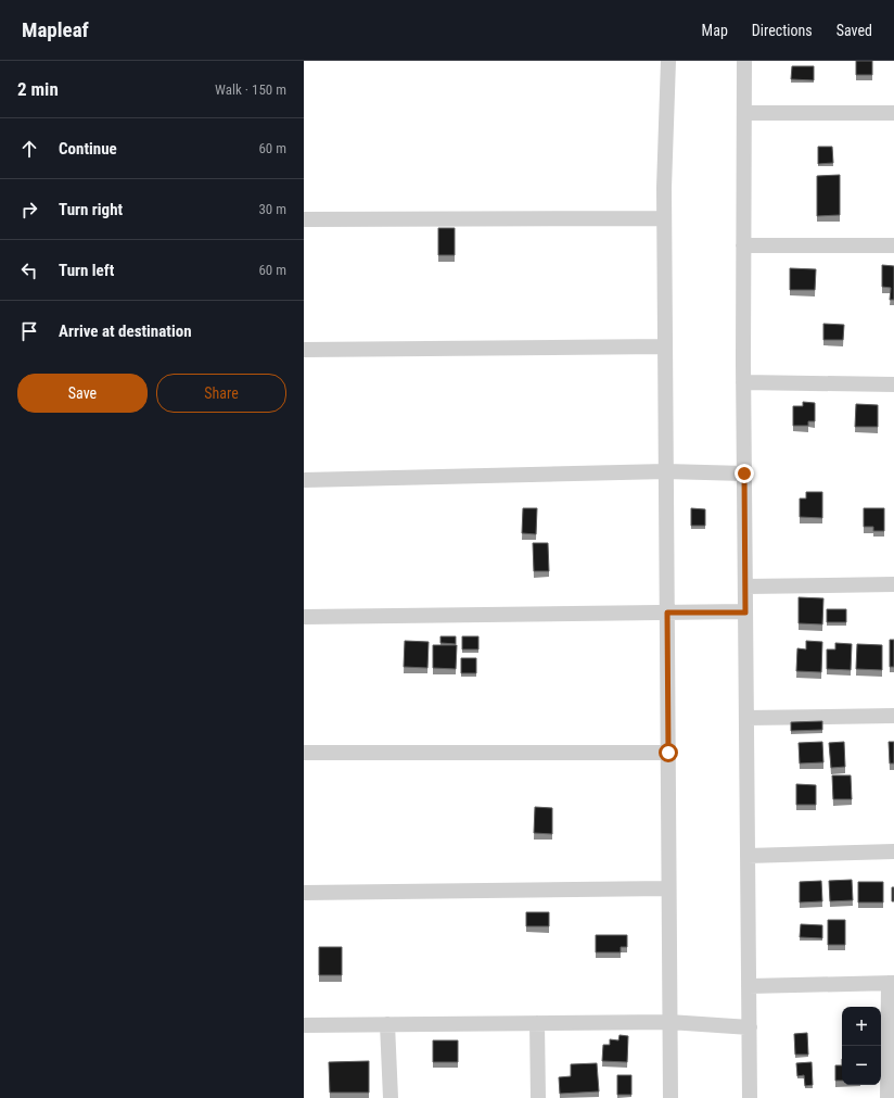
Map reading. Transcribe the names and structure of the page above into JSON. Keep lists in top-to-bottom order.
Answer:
{
  "page": {
    "header": "Mapleaf",
    "nav": ["Map", "Directions", "Saved"],
    "heading": ["2 min", "Walk · 150 m"],
    "list": [
      ["Continue", "60 m"],
      ["Turn right", "30 m"],
      ["Turn left", "60 m"],
      "Arrive at destination"
    ],
    "buttons": ["Save", "Share"],
    "map_buttons": ["+", "−"]
  }
}
